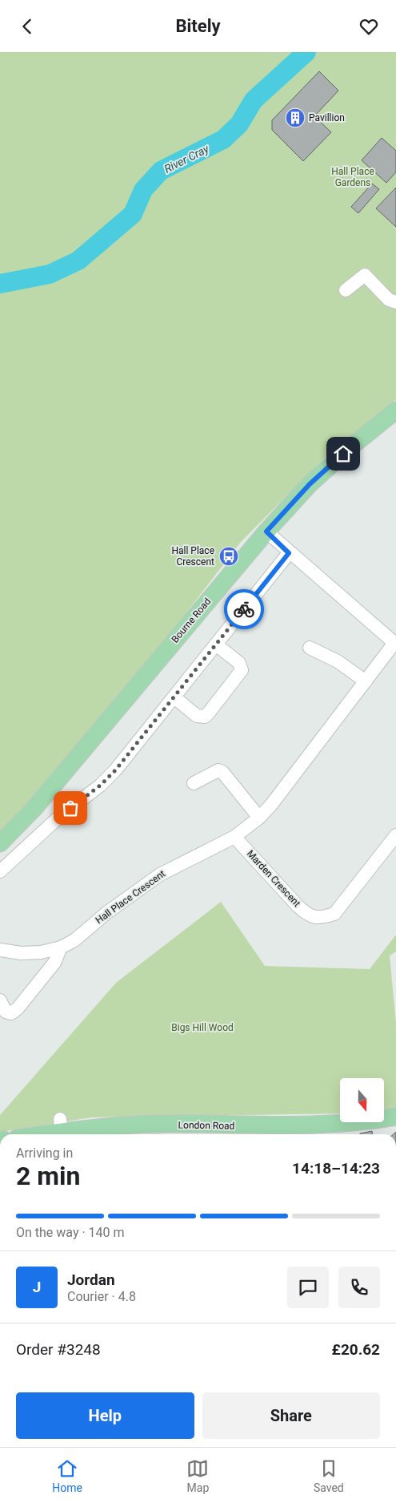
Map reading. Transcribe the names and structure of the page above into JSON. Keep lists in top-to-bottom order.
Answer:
{
  "streets": {
    "main road": ["Bourne Road", "London Road"],
    "street": ["Marden Crescent", "Hall Place Crescent"]
  },
  "crossings": [
    ["Bourne Road", "Hall Place Crescent"],
    ["Marden Crescent", "Hall Place Crescent"]
  ],
  "water": ["River Cray"],
  "parks": ["Hall Place Gardens", "Bigs Hill Wood"],
  "places": {
    "building": ["Pavillion"],
    "bus stop": ["Hall Place Crescent"]
  },
  "north": "bottom",
  "page": {
    "header": "Bitely",
    "heading": ["2 min", "Arriving in", "14:18–14:23"],
    "panel": [
      "Jordan",
      "Courier · 4.8",
      "Order #3248",
      "£20.62"
    ],
    "bar": "On the way · 140 m",
    "round": "J",
    "buttons": ["Help", "Share"],
    "tabs": ["Home", "Map", "Saved"]
  }
}
